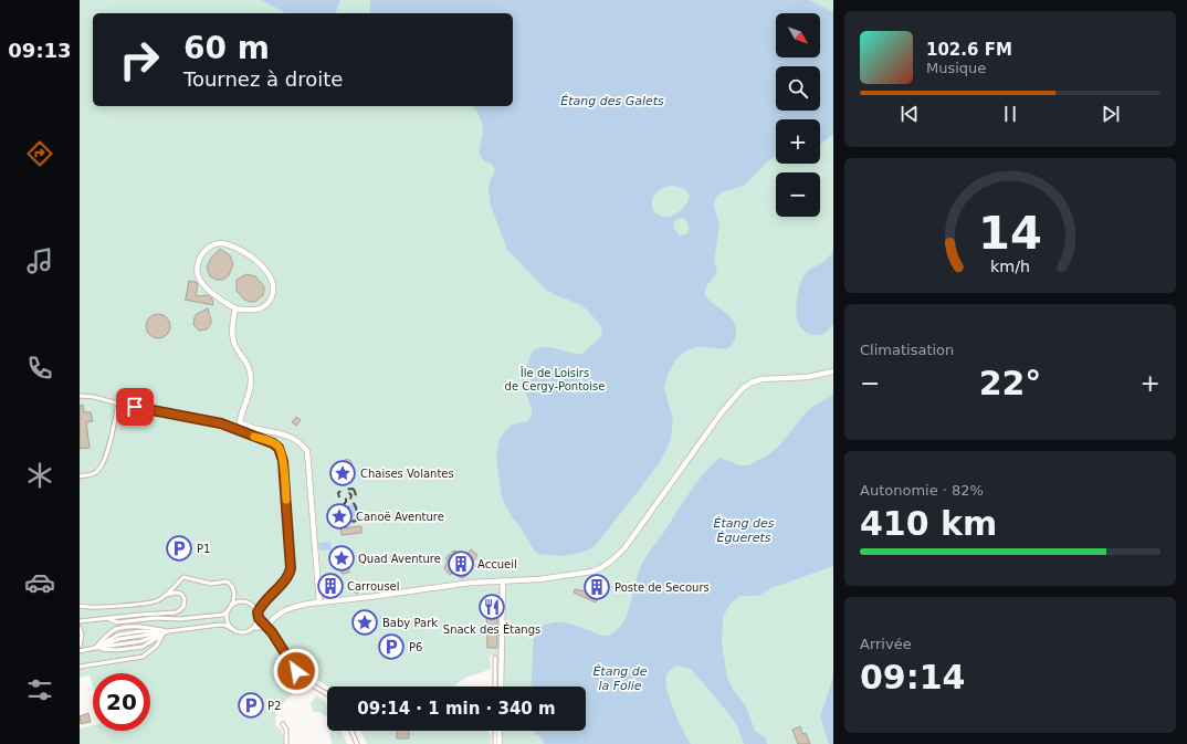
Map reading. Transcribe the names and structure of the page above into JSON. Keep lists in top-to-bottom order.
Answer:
{
  "water": ["Étang des Galets", "Étang des Éguerets", "Étang de la Folie"],
  "parks": ["Île de Loisirs de Cergy-Pontoise"],
  "places": {
    "place": [
      "Chaises Volantes",
      "Canoë Aventure",
      "Quad Aventure",
      "Baby Park"
    ],
    "parking": ["P1", "P6", "P2"],
    "building": ["Accueil", "Carrousel", "Poste de Secours"],
    "restaurant": ["Snack des Étangs"]
  },
  "north": "bottom right",
  "page": {
    "tabs": "09:13",
    "map_buttons": ["+", "−"],
    "turn": ["60 m", "Tournez à droite"],
    "song": ["102.6 FM", "Musique"],
    "tile": [
      "Climatisation",
      ["Autonomie · 82%", "410 km"],
      ["Arrivée", "09:14"]
    ],
    "heat": ["−", "22°", "+"],
    "limit": "20",
    "trip": "09:14 · 1 min · 340 m",
    "gauge": ["14", "km/h"]
  }
}
